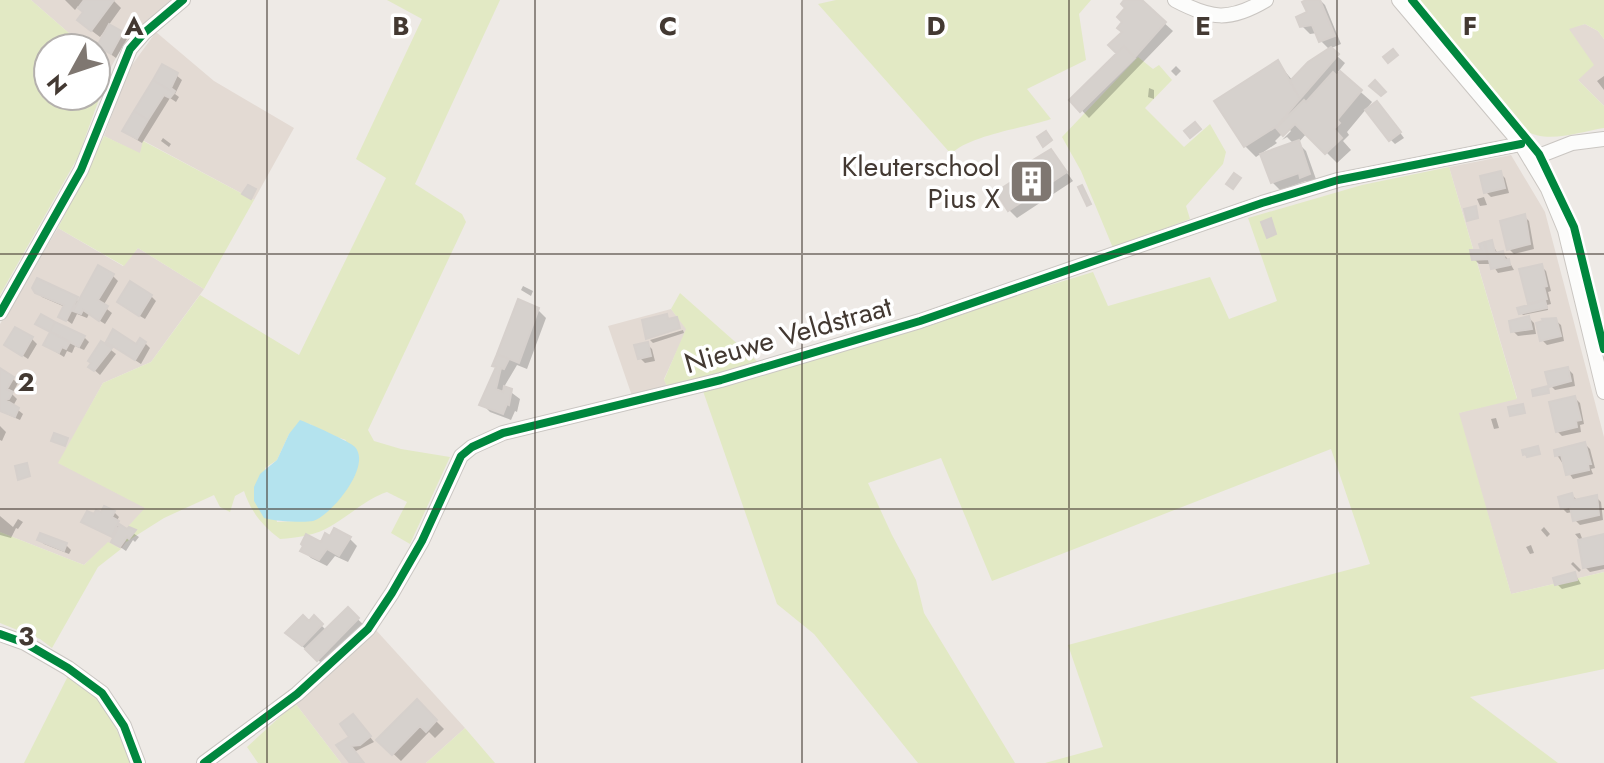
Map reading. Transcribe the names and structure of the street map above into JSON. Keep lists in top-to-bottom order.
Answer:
{
  "streets": {
    "street": ["Nieuwe Veldstraat"]
  },
  "places": {
    "building": ["Kleuterschool Pius X"]
  },
  "north": "bottom left",
  "grid": {
    "columns": [
      "A",
      "B",
      "C",
      "D",
      "E",
      "F"
    ],
    "rows": ["2", "3"]
  }
}
